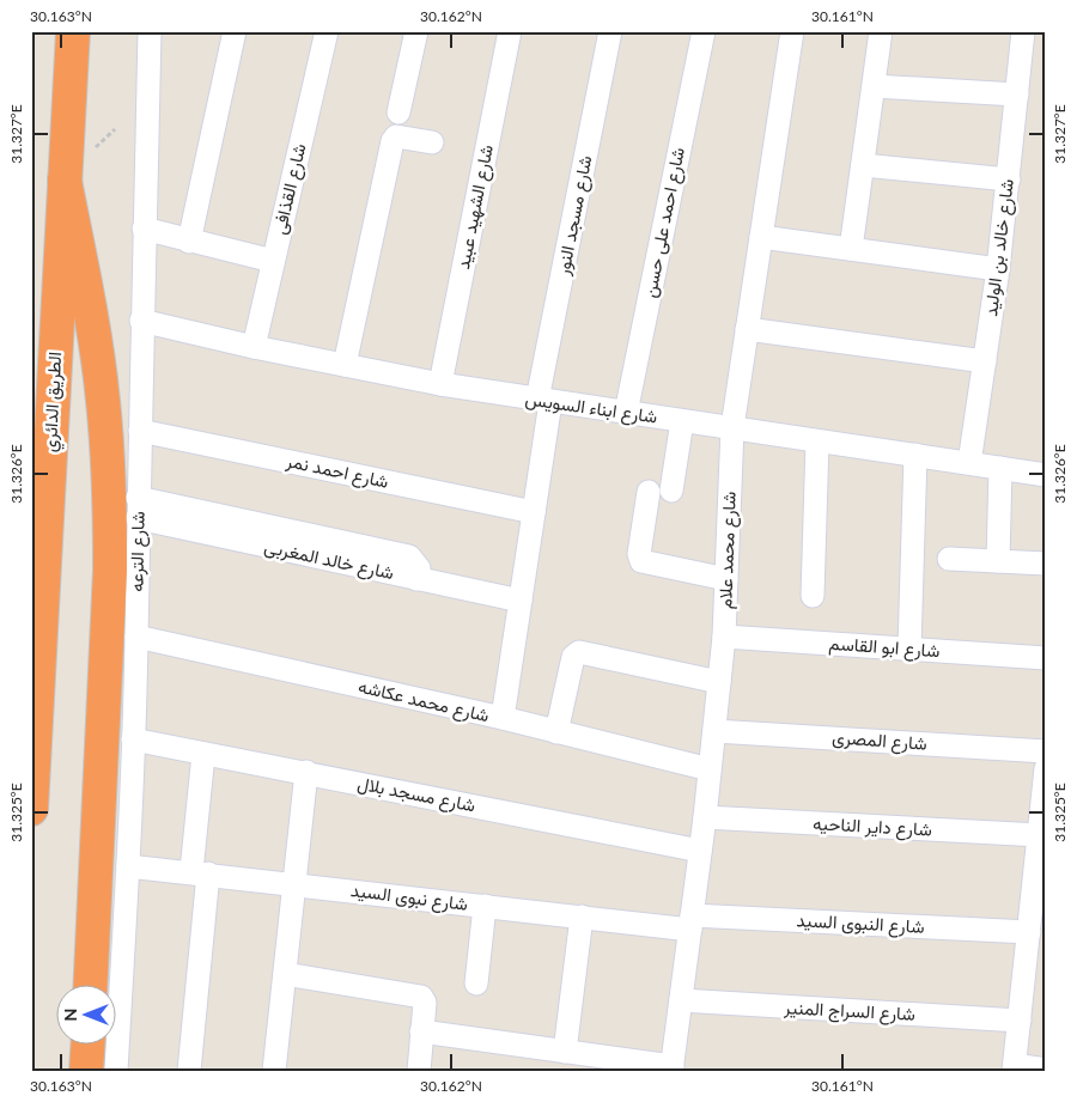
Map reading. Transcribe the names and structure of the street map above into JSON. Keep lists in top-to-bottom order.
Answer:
{
  "streets": {
    "highway": ["الطريق الدائري"],
    "street": [
      "شارع القذافى",
      "شارع الشهيد عبيد",
      "شارع مسجد النور",
      "شارع احمد على حسن",
      "شارع خالد بن الوليد",
      "شارع ابناء السويس",
      "شارع احمد نمر",
      "شارع محمد علام",
      "شارع الترعه",
      "شارع خالد المغربى",
      "شارع ابو القاسم",
      "شارع محمد عكاشه",
      "شارع المصرى",
      "شارع مسجد بلال",
      "شارع داير الناحيه",
      "شارع نبوى السيد",
      "شارع النبوى السيد",
      "شارع السراج المنير"
    ]
  },
  "crossings": [
    ["شارع القذافى", "شارع ابناء السويس"],
    ["شارع الشهيد عبيد", "شارع ابناء السويس"],
    ["شارع مسجد النور", "شارع ابناء السويس"],
    ["شارع مسجد النور", "شارع احمد نمر"],
    ["شارع مسجد النور", "شارع خالد المغربى"],
    ["شارع مسجد النور", "شارع محمد عكاشه"],
    ["شارع احمد على حسن", "شارع ابناء السويس"],
    ["شارع خالد بن الوليد", "شارع ابناء السويس"],
    ["شارع ابناء السويس", "شارع محمد علام"],
    ["شارع ابناء السويس", "شارع الترعه"],
    ["شارع احمد نمر", "شارع الترعه"],
    ["شارع محمد علام", "شارع ابو القاسم"],
    ["شارع محمد علام", "شارع محمد عكاشه"],
    ["شارع محمد علام", "شارع المصرى"],
    ["شارع محمد علام", "شارع مسجد بلال"],
    ["شارع محمد علام", "شارع داير الناحيه"],
    ["شارع محمد علام", "شارع نبوى السيد"],
    ["شارع محمد علام", "شارع النبوى السيد"],
    ["شارع محمد علام", "شارع السراج المنير"],
    ["شارع الترعه", "شارع خالد المغربى"],
    ["شارع الترعه", "شارع محمد عكاشه"],
    ["شارع الترعه", "شارع مسجد بلال"],
    ["شارع الترعه", "شارع نبوى السيد"],
    ["شارع نبوى السيد", "شارع النبوى السيد"]
  ],
  "north": "left",
  "coordinates": [
    "30.163°N",
    "30.162°N",
    "30.161°N",
    "31.327°E",
    "31.326°E",
    "31.325°E"
  ]
}
